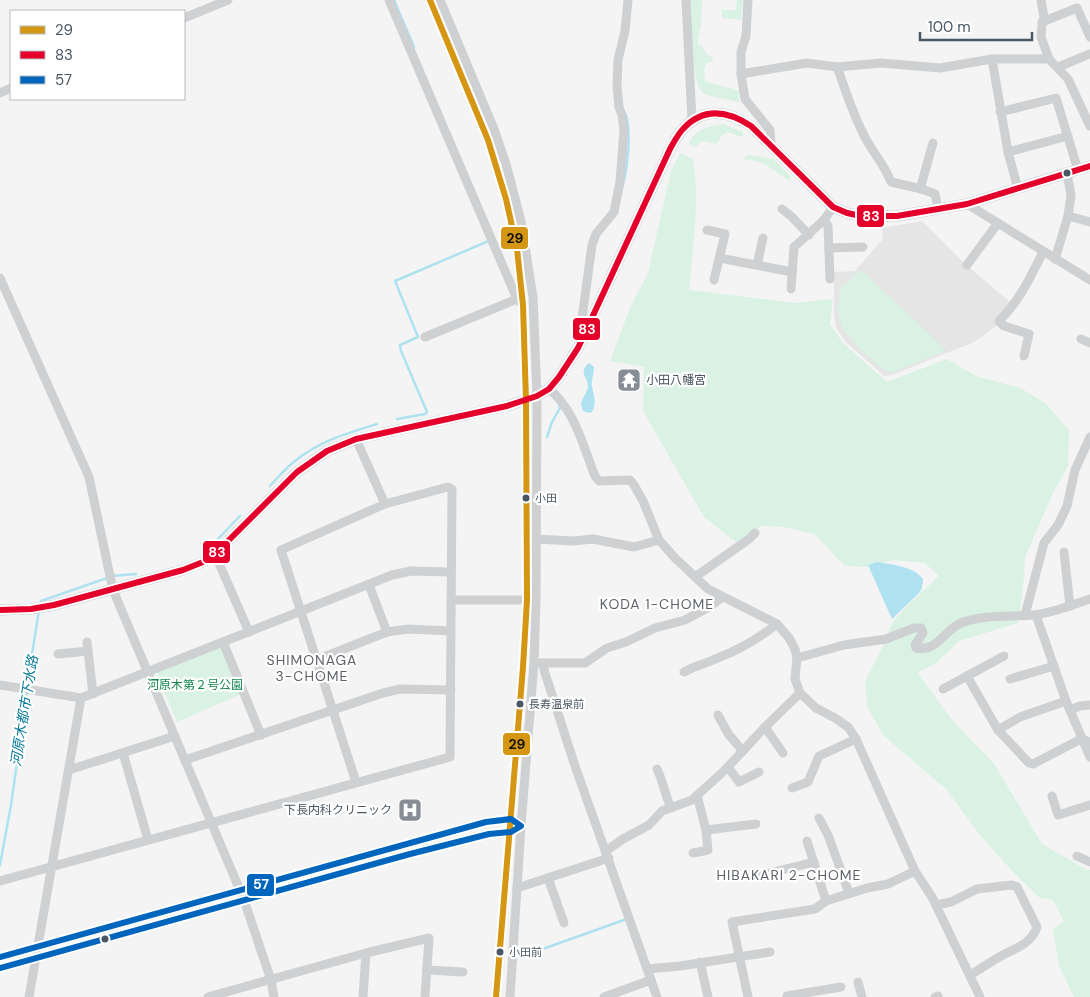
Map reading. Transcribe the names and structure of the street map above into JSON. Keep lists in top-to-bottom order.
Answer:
{
  "districts": ["KODA 1-CHOME", "SHIMONAGA 3-CHOME", "HIBAKARI 2-CHOME"],
  "water": ["河原木都市下水路"],
  "parks": ["河原木第２号公園"],
  "places": {
    "temple": ["小田八幡宮"],
    "other": ["小田", "長寿温泉前", "小田前"],
    "hospital": ["下長内科クリニック"]
  },
  "lines": ["transit line 29", "transit line 83", "transit line 57"],
  "legend": ["29", "83", "57"],
  "scale_bar": "100 m"
}
